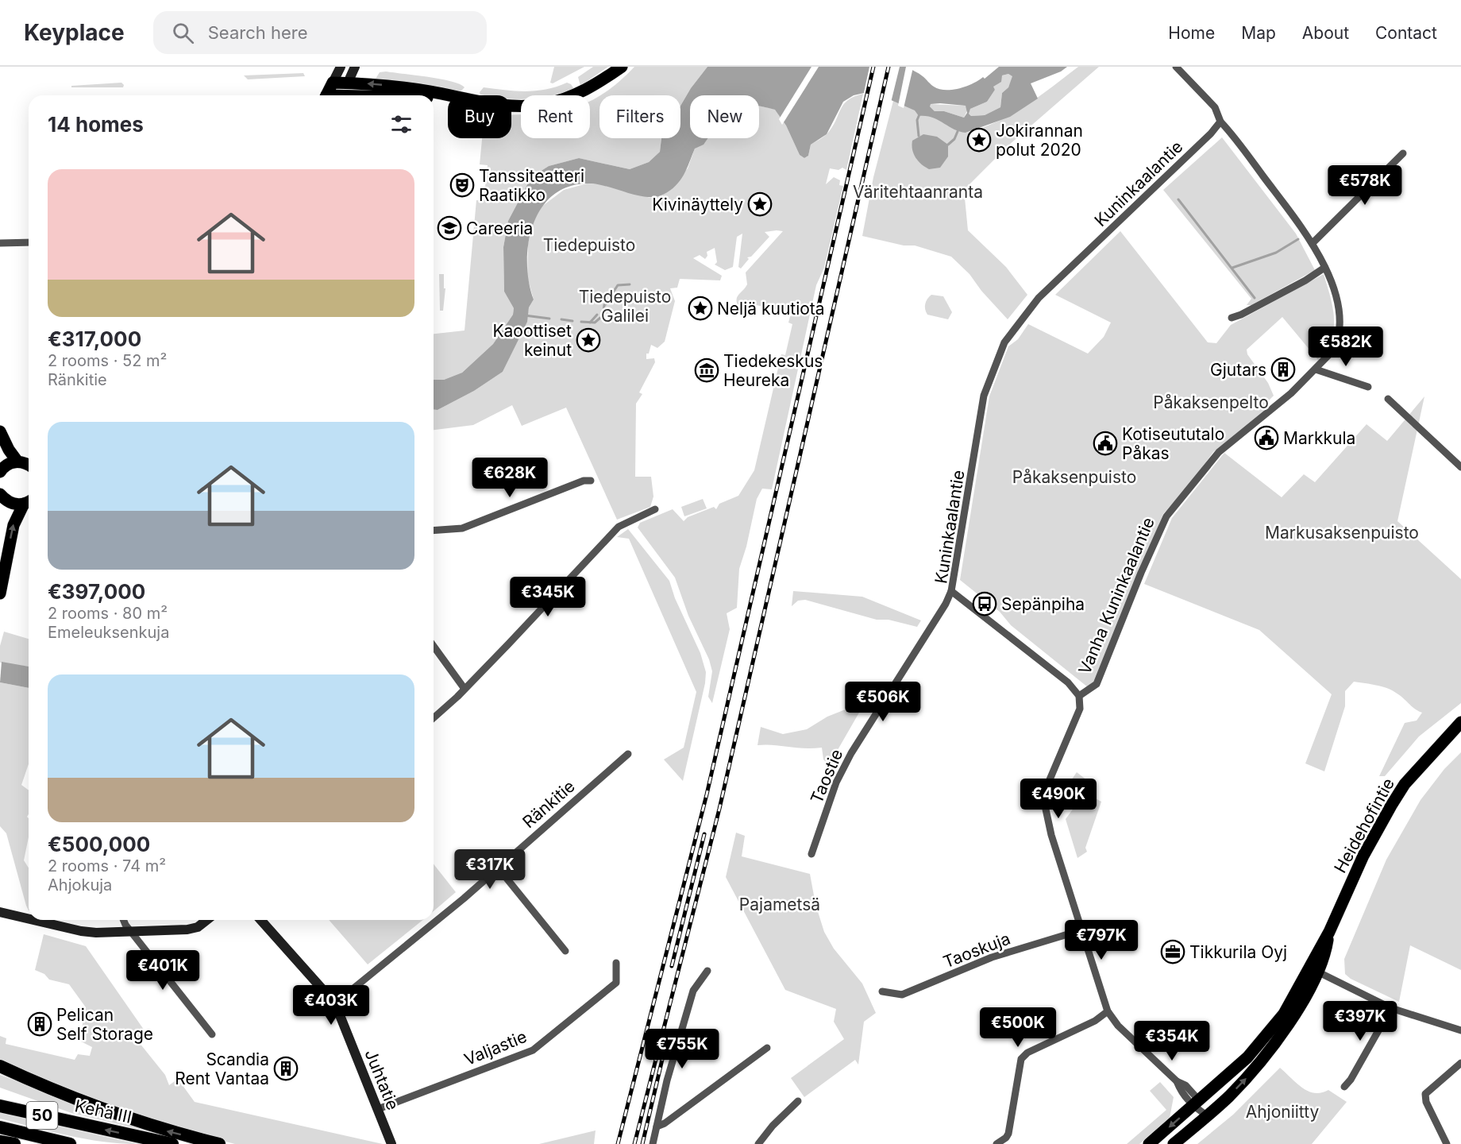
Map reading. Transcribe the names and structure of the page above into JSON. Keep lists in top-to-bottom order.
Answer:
{
  "streets": {
    "highway": ["Kehä III", "50"],
    "main road": ["Heidehofintie"],
    "street": [
      "Kuninkaalantie",
      "Vanha Kuninkaalantie",
      "Taostie",
      "Ränkitie",
      "Taoskuja",
      "Valjastie",
      "Juhtatie"
    ]
  },
  "crossings": [
    ["Kuninkaalantie", "Vanha Kuninkaalantie"],
    ["Kuninkaalantie", "Taostie"],
    ["Ränkitie", "Juhtatie"],
    ["Valjastie", "Juhtatie"]
  ],
  "parks": [
    "Väritehtaanranta",
    "Tiedepuisto",
    "Tiedepuisto Galilei",
    "Påkaksenpelto",
    "Påkaksenpuisto",
    "Markusaksenpuisto",
    "Pajametsä",
    "Ahjoniitty"
  ],
  "places": {
    "place": [
      "Jokirannan polut 2020",
      "Kivinäyttely",
      "Neljä kuutiota",
      "Kaoottiset keinut"
    ],
    "theatre": ["Tanssiteatteri Raatikko"],
    "school or university": ["Careeria"],
    "building": ["Gjutars", "Pelican Self Storage", "Scandia Rent Vantaa"],
    "museum": ["Tiedekeskus Heureka"],
    "public building": ["Markkula", "Kotiseututalo Påkas"],
    "bus stop": ["Sepänpiha"],
    "office": ["Tikkurila Oyj"]
  },
  "page": {
    "header": "Keyplace",
    "search": "Search here",
    "nav": [
      "Home",
      "Map",
      "About",
      "Contact"
    ],
    "chip": [
      "Buy",
      "Rent",
      "Filters",
      "New"
    ],
    "heading": "14 homes",
    "list": [
      {
        "name": "€317,000",
        "note": "2 rooms · 52 m² · Ränkitie"
      },
      {
        "name": "€397,000",
        "note": "2 rooms · 80 m² · Emeleuksenkuja"
      },
      {
        "name": "€500,000",
        "note": "2 rooms · 74 m² · Ahjokuja"
      }
    ],
    "price": [
      "€578K",
      "€582K",
      "€628K",
      "€345K",
      "€506K",
      "€490K",
      "€317K",
      "€797K",
      "€401K",
      "€403K",
      "€397K",
      "€500K",
      "€354K",
      "€755K"
    ]
  }
}
